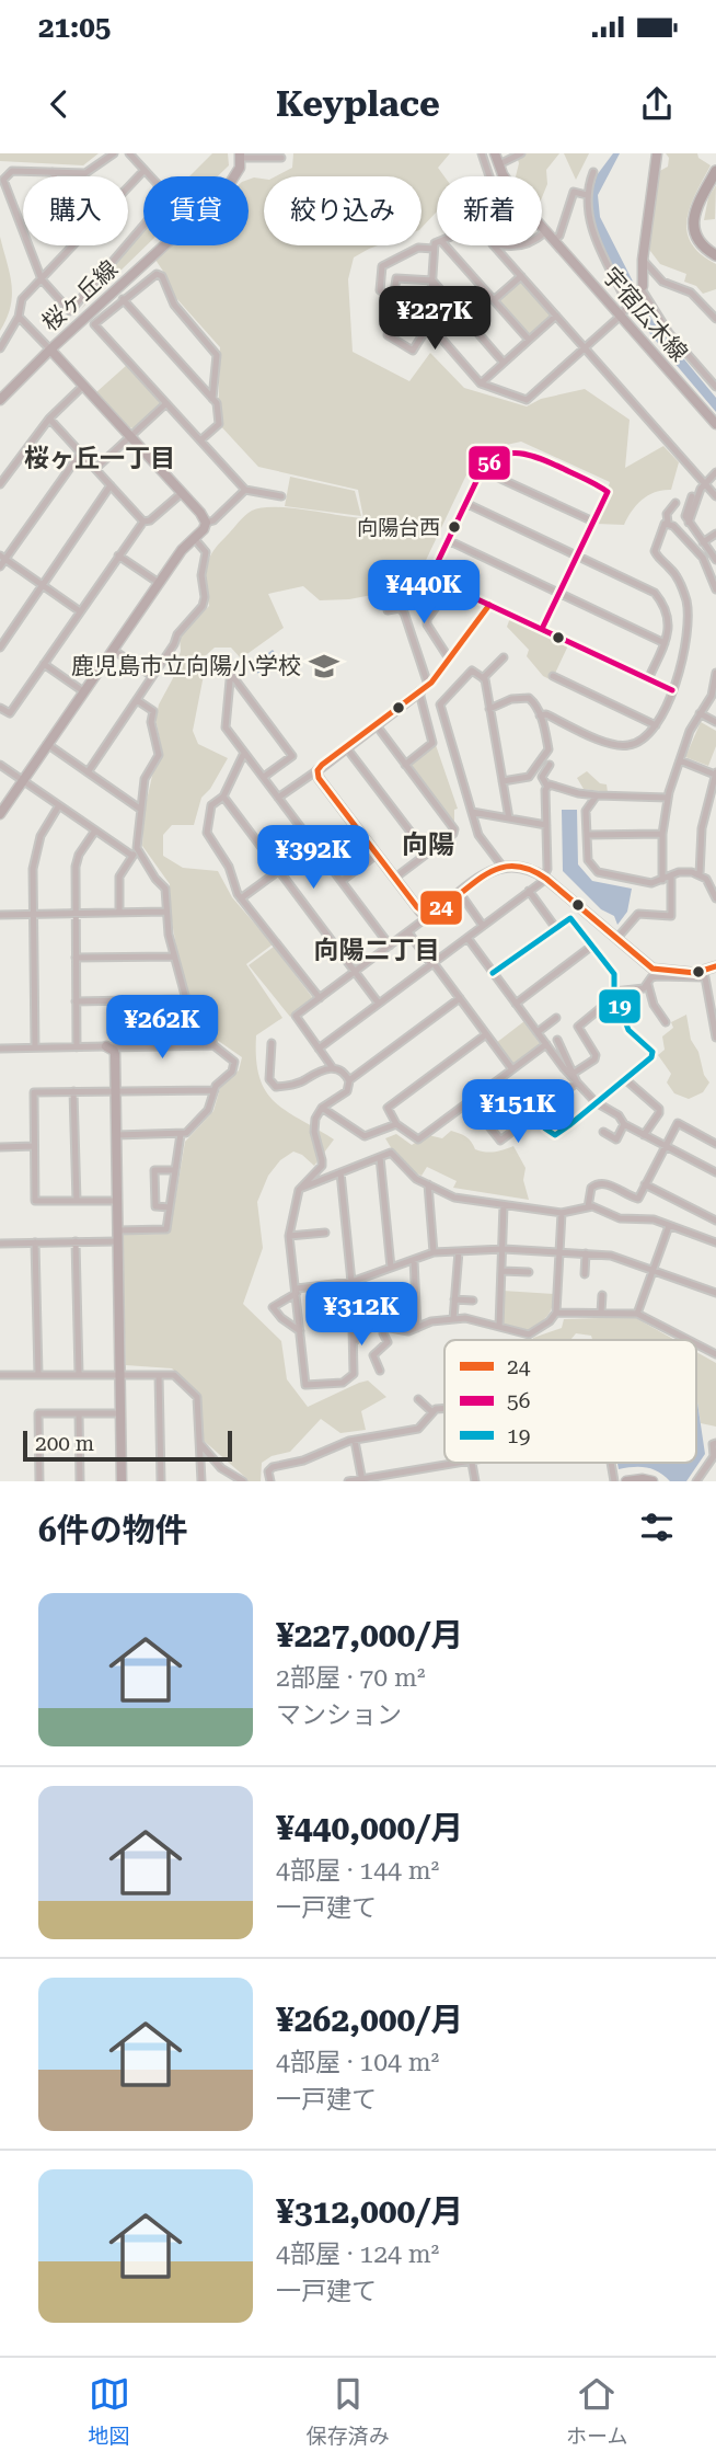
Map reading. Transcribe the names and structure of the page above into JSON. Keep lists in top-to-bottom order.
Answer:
{
  "streets": {
    "street": ["桜ヶ丘線", "宇宿広木線"]
  },
  "districts": ["桜ヶ丘一丁目", "向陽", "向陽二丁目"],
  "places": {
    "other": ["向陽台西"],
    "school or university": ["鹿児島市立向陽小学校"]
  },
  "lines": ["transit line 56", "transit line 24", "transit line 19"],
  "legend": ["24", "56", "19"],
  "scale_bar": "200 m",
  "page": {
    "status": "21:05",
    "header": "Keyplace",
    "chip": [
      "購入",
      "賃貸",
      "絞り込み",
      "新着"
    ],
    "price": [
      "¥227K",
      "¥440K",
      "¥392K",
      "¥262K",
      "¥151K",
      "¥312K"
    ],
    "scale": "200 m",
    "heading": "6件の物件",
    "list": [
      {
        "name": "¥227,000/月",
        "note": "2部屋 · 70 m² · マンション"
      },
      {
        "name": "¥440,000/月",
        "note": "4部屋 · 144 m² · 一戸建て"
      },
      {
        "name": "¥262,000/月",
        "note": "4部屋 · 104 m² · 一戸建て"
      },
      {
        "name": "¥312,000/月",
        "note": "4部屋 · 124 m² · 一戸建て"
      }
    ],
    "tabs": ["地図", "保存済み", "ホーム"]
  }
}
